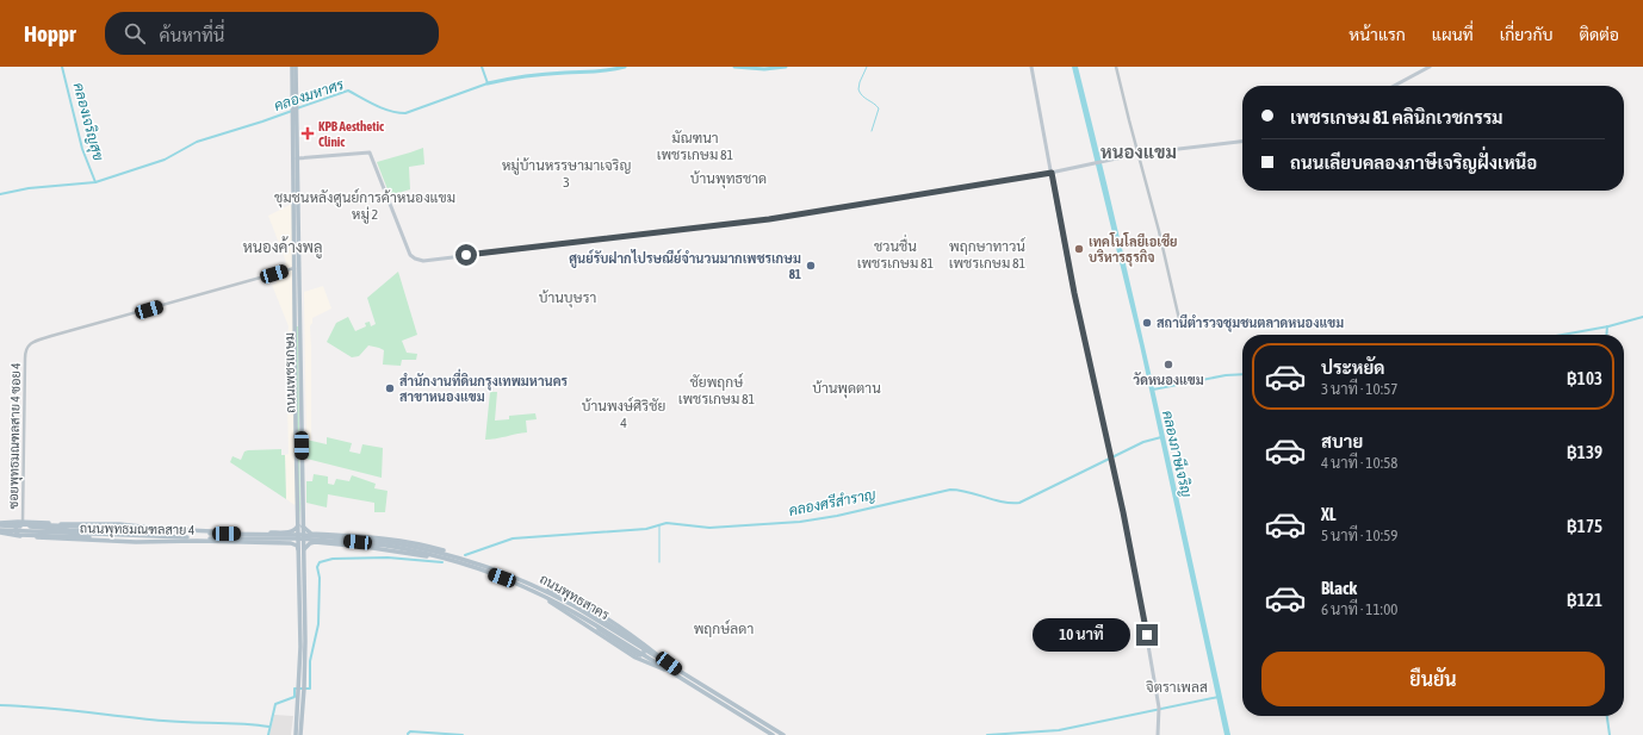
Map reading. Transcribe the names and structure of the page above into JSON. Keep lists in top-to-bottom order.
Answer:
{
  "streets": {
    "main road": ["ถนนเพชรเกษม", "ถนนพุทธมณฑลสาย 4", "ถนนพุทธสาคร"],
    "street": ["ซอยพุทธมณฑลสาย 4 ซอย 4"]
  },
  "crossings": [
    ["ถนนเพชรเกษม", "ซอยพุทธมณฑลสาย 4 ซอย 4"],
    ["ถนนเพชรเกษม", "ถนนพุทธมณฑลสาย 4"],
    ["ซอยพุทธมณฑลสาย 4 ซอย 4", "ถนนพุทธมณฑลสาย 4"],
    ["ถนนพุทธมณฑลสาย 4", "ถนนพุทธสาคร"]
  ],
  "districts": [
    "มัณฑนา เพชรเกษม 81",
    "หนองแขม",
    "หมู่บ้านหรรษามาเจริญ 3",
    "บ้านพุทธชาด",
    "ชุมชนหลังศูนย์การค้าหนองแขม หมู่ 2",
    "หนองค้างพลู",
    "ชวนชื่น เพชรเกษม 81",
    "พฤกษาทาวน์ เพชรเกษม 81",
    "บ้านบุษรา",
    "ชัยพฤกษ์ เพชรเกษม 81",
    "บ้านพุดตาน",
    "บ้านพงษ์ศิริชัย 4",
    "พฤกษ์ลดา",
    "จิตราเพลส"
  ],
  "water": [
    "คลองมหาศร",
    "คลองเจริญสุข",
    "คลองภาษีเจริญ",
    "คลองศรีสำราญ"
  ],
  "places": {
    "health": ["KPB Aesthetic Clinic"],
    "other": [
      "เทคโนโลยีเอเชีย บริหารธุรกิจ",
      "ศูนย์รับฝากไปรษณีย์จำนวนมากเพชรเกษม 81",
      "สถานีตำรวจชุมชนตลาดหนองแขม",
      "วัดหนองแขม",
      "สำนักงานที่ดินกรุงเทพมหานคร สาขาหนองแขม"
    ]
  },
  "page": {
    "header": "Hoppr",
    "search": "ค้นหาที่นี่",
    "nav": [
      "หน้าแรก",
      "แผนที่",
      "เกี่ยวกับ",
      "ติดต่อ"
    ],
    "banner": ["เพชรเกษม 81 คลินิกเวชกรรม", "ถนนเลียบคลองภาษีเจริญฝั่งเหนือ"],
    "list": [
      {
        "name": "ประหยัด",
        "note": "3 นาที · 10:57",
        "value": "฿103"
      },
      {
        "name": "สบาย",
        "note": "4 นาที · 10:58",
        "value": "฿139"
      },
      {
        "name": "XL",
        "note": "5 นาที · 10:59",
        "value": "฿175"
      },
      {
        "name": "Black",
        "note": "6 นาที · 11:00",
        "value": "฿121"
      }
    ],
    "bubble": "10 นาที",
    "buttons": "ยืนยัน"
  }
}
